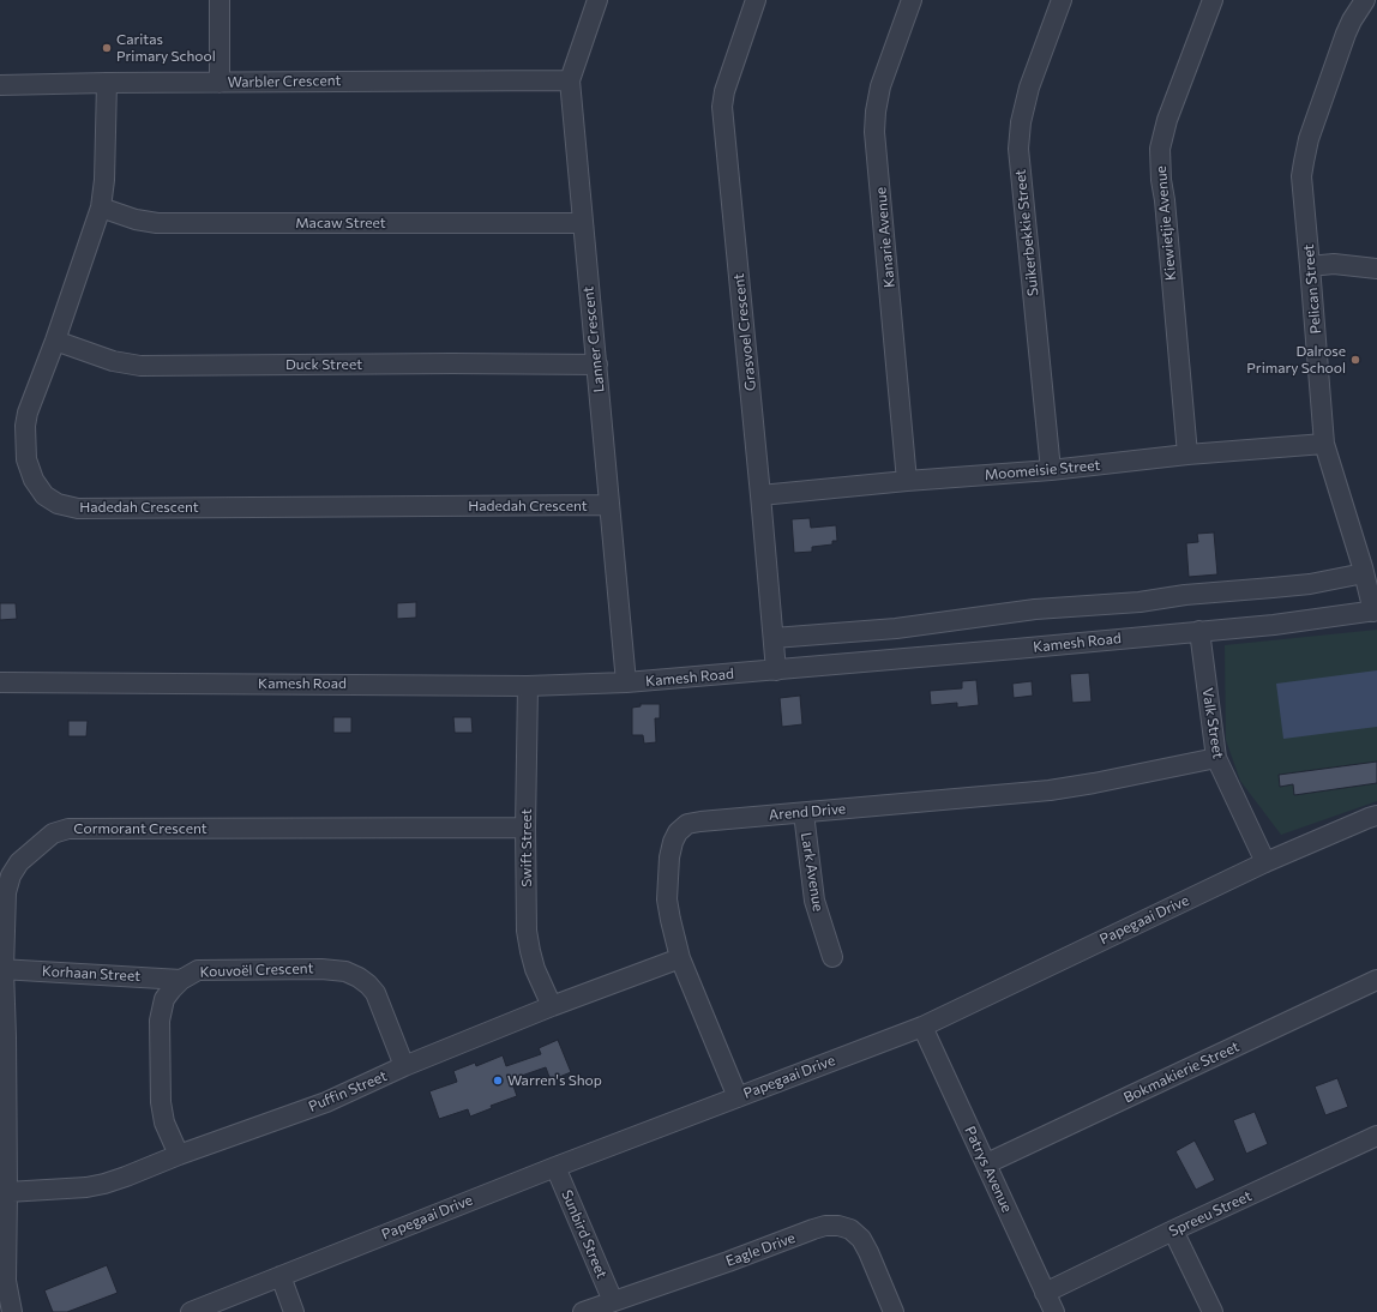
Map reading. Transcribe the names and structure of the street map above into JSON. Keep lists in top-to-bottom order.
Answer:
{
  "streets": {
    "street": [
      "Warbler Crescent",
      "Macaw Street",
      "Kiewietjie Avenue",
      "Suikerbekkie Street",
      "Kanarie Avenue",
      "Pelican Street",
      "Grasvoel Crescent",
      "Lanner Crescent",
      "Duck Street",
      "Moomeisie Street",
      "Hadedah Crescent",
      "Kamesh Road",
      "Valk Street",
      "Arend Drive",
      "Cormorant Crescent",
      "Swift Street",
      "Lark Avenue",
      "Papegaai Drive",
      "Kouvoël Crescent",
      "Korhaan Street",
      "Bokmakierie Street",
      "Puffin Street",
      "Patrys Avenue",
      "Spreeu Street",
      "Sunbird Street",
      "Eagle Drive"
    ]
  },
  "crossings": [
    ["Warbler Crescent", "Lanner Crescent"],
    ["Warbler Crescent", "Hadedah Crescent"],
    ["Macaw Street", "Lanner Crescent"],
    ["Macaw Street", "Hadedah Crescent"],
    ["Kiewietjie Avenue", "Moomeisie Street"],
    ["Suikerbekkie Street", "Moomeisie Street"],
    ["Kanarie Avenue", "Moomeisie Street"],
    ["Pelican Street", "Moomeisie Street"],
    ["Pelican Street", "Kamesh Road"],
    ["Grasvoel Crescent", "Moomeisie Street"],
    ["Grasvoel Crescent", "Kamesh Road"],
    ["Lanner Crescent", "Duck Street"],
    ["Lanner Crescent", "Hadedah Crescent"],
    ["Lanner Crescent", "Kamesh Road"],
    ["Duck Street", "Hadedah Crescent"],
    ["Kamesh Road", "Valk Street"],
    ["Kamesh Road", "Swift Street"],
    ["Valk Street", "Arend Drive"],
    ["Valk Street", "Papegaai Drive"],
    ["Arend Drive", "Lark Avenue"],
    ["Arend Drive", "Papegaai Drive"],
    ["Arend Drive", "Puffin Street"],
    ["Cormorant Crescent", "Swift Street"],
    ["Cormorant Crescent", "Korhaan Street"],
    ["Cormorant Crescent", "Puffin Street"],
    ["Swift Street", "Puffin Street"],
    ["Papegaai Drive", "Patrys Avenue"],
    ["Papegaai Drive", "Sunbird Street"],
    ["Kouvoël Crescent", "Korhaan Street"],
    ["Kouvoël Crescent", "Puffin Street"],
    ["Bokmakierie Street", "Patrys Avenue"],
    ["Patrys Avenue", "Spreeu Street"],
    ["Sunbird Street", "Eagle Drive"]
  ],
  "places": ["Caritas Primary School", "Dalrose Primary School", "Warren's Shop"]
}
